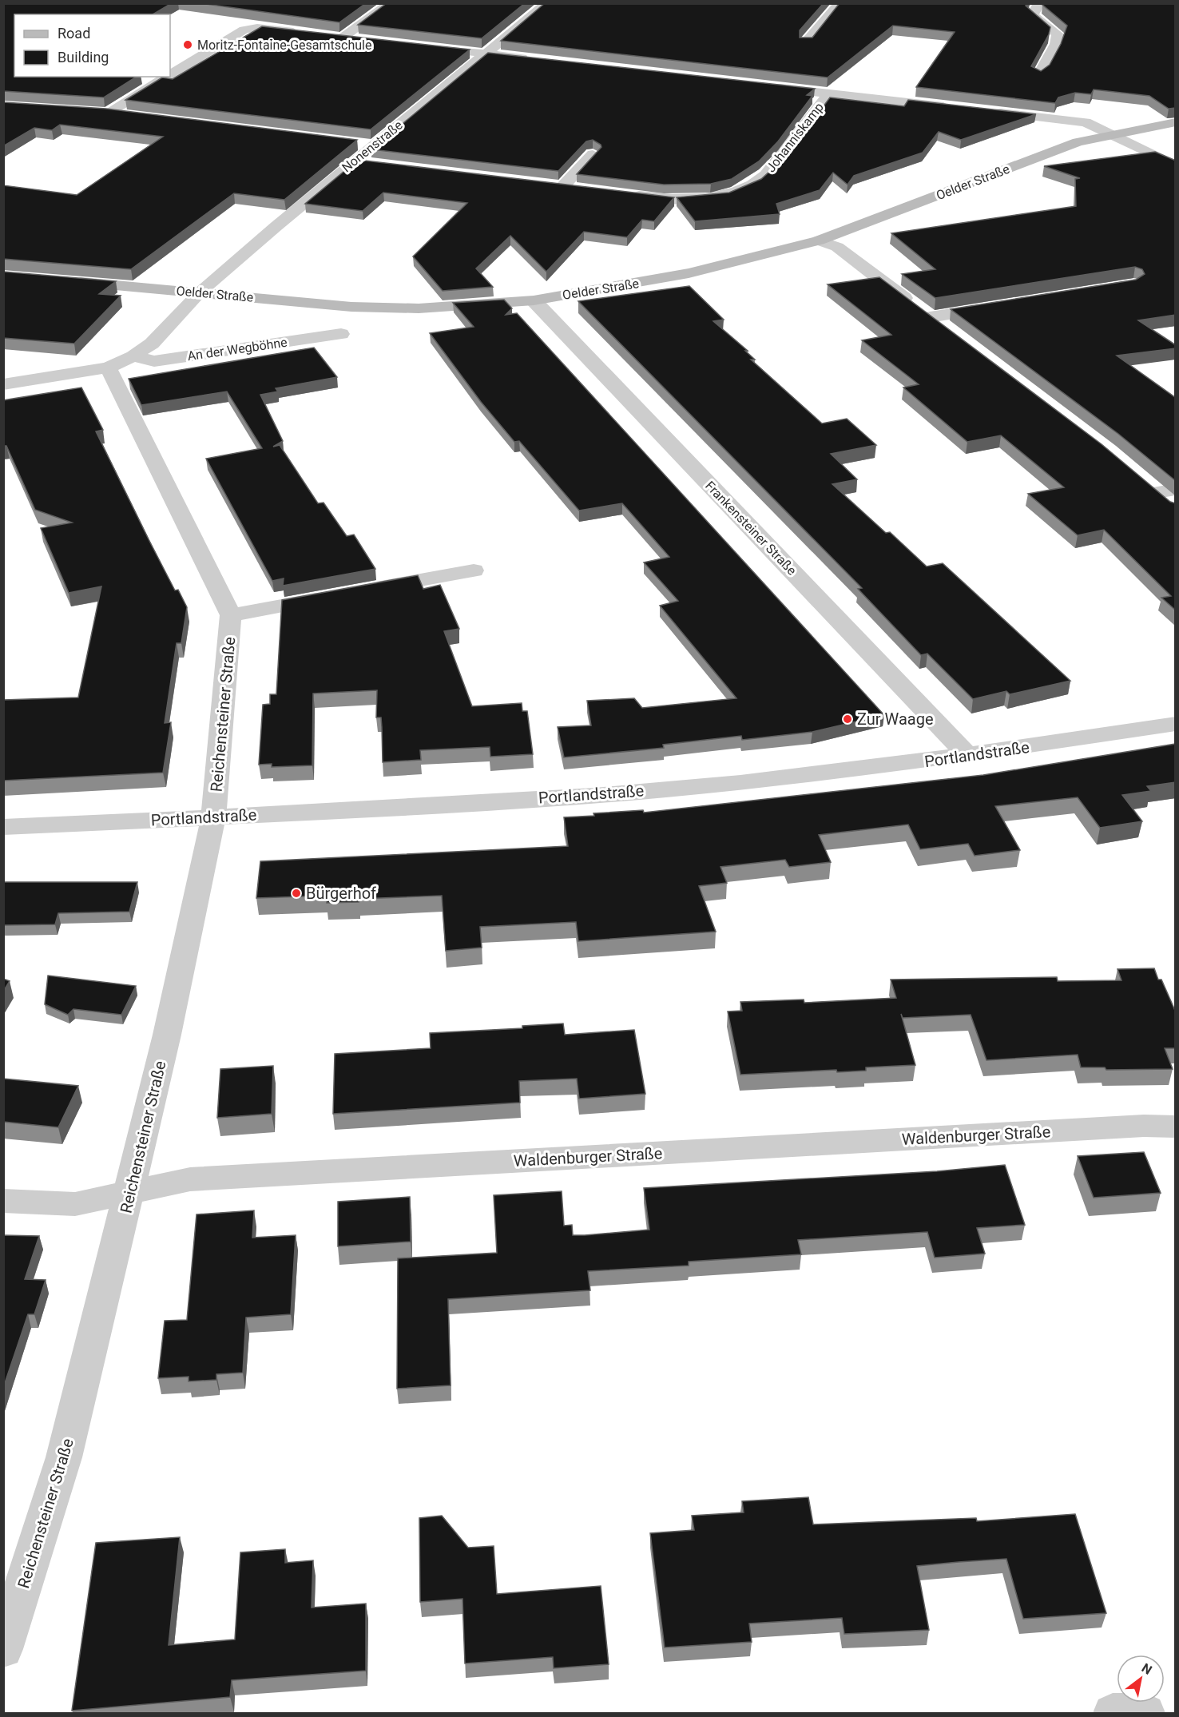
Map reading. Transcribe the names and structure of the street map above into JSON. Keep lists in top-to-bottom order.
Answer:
{
  "streets": {
    "street": [
      "Johanniskamp",
      "Nonenstraße",
      "Oelder Straße",
      "An der Wegböhne",
      "Frankensteiner Straße",
      "Reichensteiner Straße",
      "Portlandstraße",
      "Waldenburger Straße"
    ]
  },
  "crossings": [
    ["Nonenstraße", "Oelder Straße"],
    ["Oelder Straße", "Frankensteiner Straße"],
    ["Frankensteiner Straße", "Portlandstraße"],
    ["Reichensteiner Straße", "Portlandstraße"],
    ["Reichensteiner Straße", "Waldenburger Straße"]
  ],
  "places": ["Moritz-Fontaine-Gesamtschule", "Zur Waage", "Bürgerhof"],
  "legend": ["Road", "Building"],
  "north": "top right"
}
